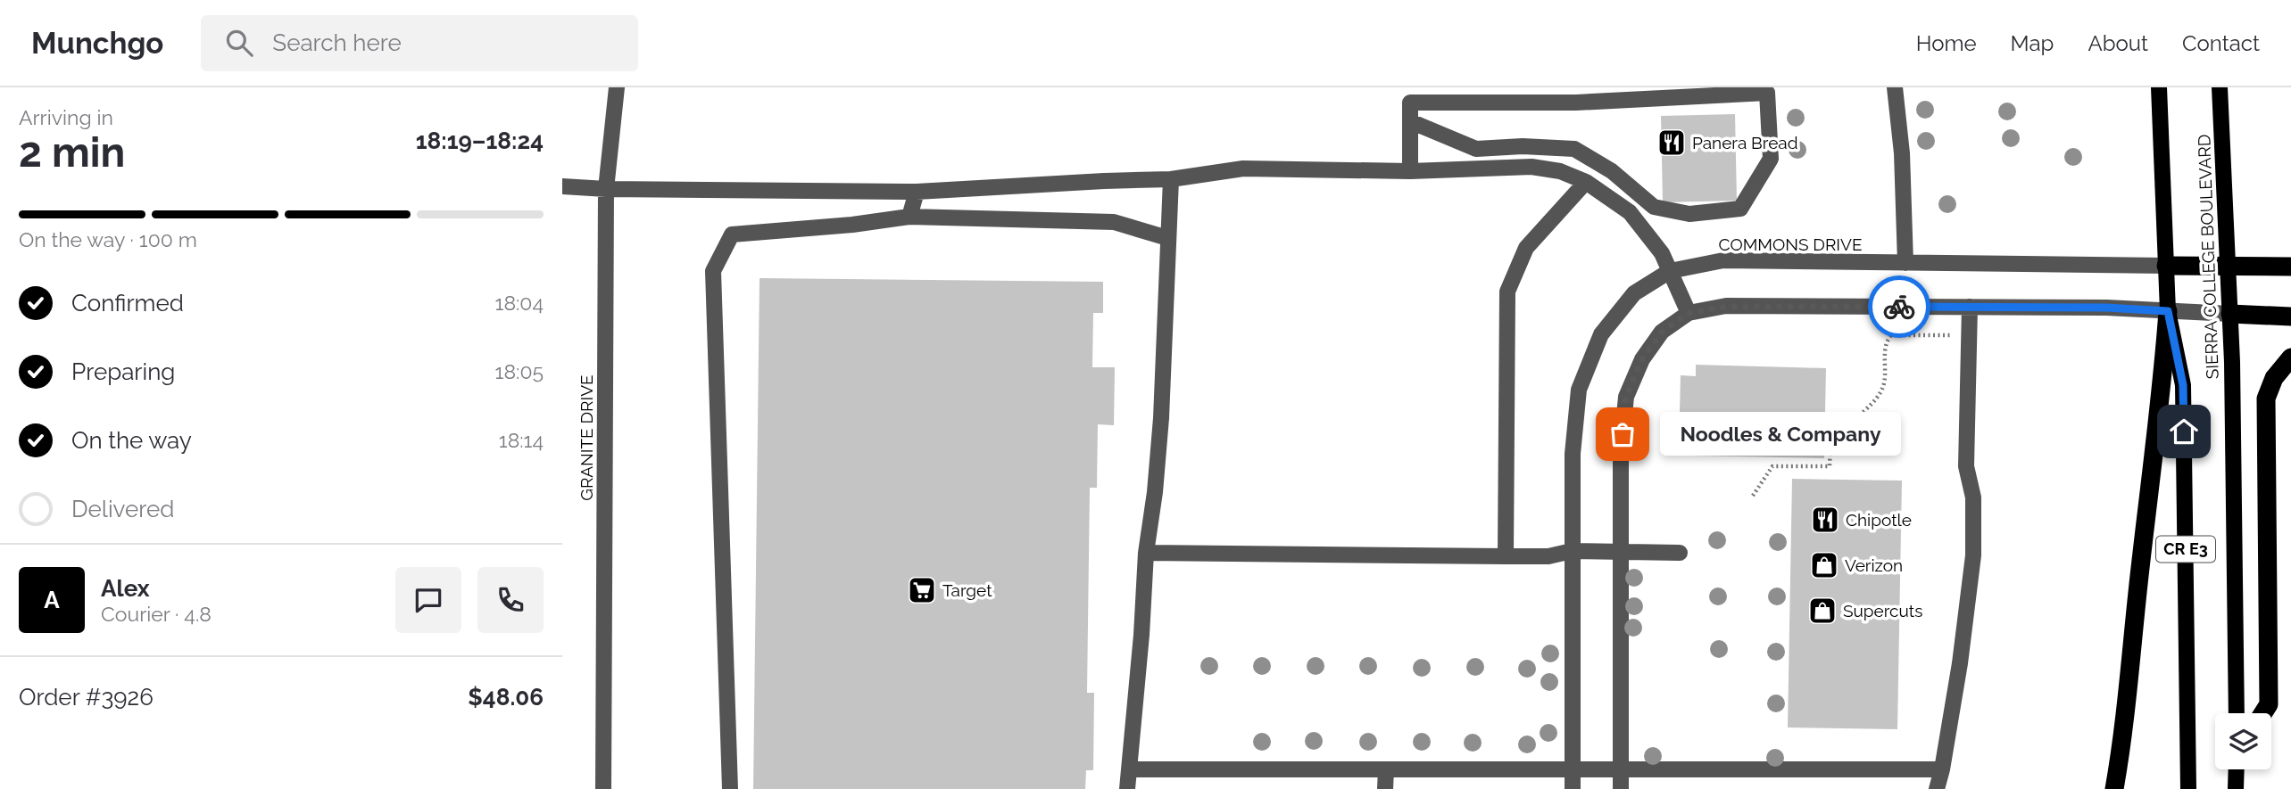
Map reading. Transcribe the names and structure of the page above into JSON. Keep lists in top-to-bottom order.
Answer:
{
  "streets": {
    "main road": ["SIERRA COLLEGE BOULEVARD", "CR E3"],
    "street": ["COMMONS DRIVE", "GRANITE DRIVE"]
  },
  "crossings": [
    ["COMMONS DRIVE", "SIERRA COLLEGE BOULEVARD"]
  ],
  "places": {
    "restaurant": ["Panera Bread", "Chipotle"],
    "other": ["Noodles & Company"],
    "shop": ["Verizon", "Supercuts"],
    "supermarket": ["Target"]
  },
  "page": {
    "header": "Munchgo",
    "search": "Search here",
    "nav": [
      "Home",
      "Map",
      "About",
      "Contact"
    ],
    "heading": ["2 min", "Arriving in", "18:19–18:24"],
    "panel": [
      "Alex",
      "Courier · 4.8",
      "Order #3926",
      "$48.06"
    ],
    "bar": "On the way · 100 m",
    "list": [
      ["Confirmed", "18:04"],
      ["Preparing", "18:05"],
      ["On the way", "18:14"],
      "Delivered"
    ],
    "bubble": "Noodles & Company",
    "round": "A"
  }
}
